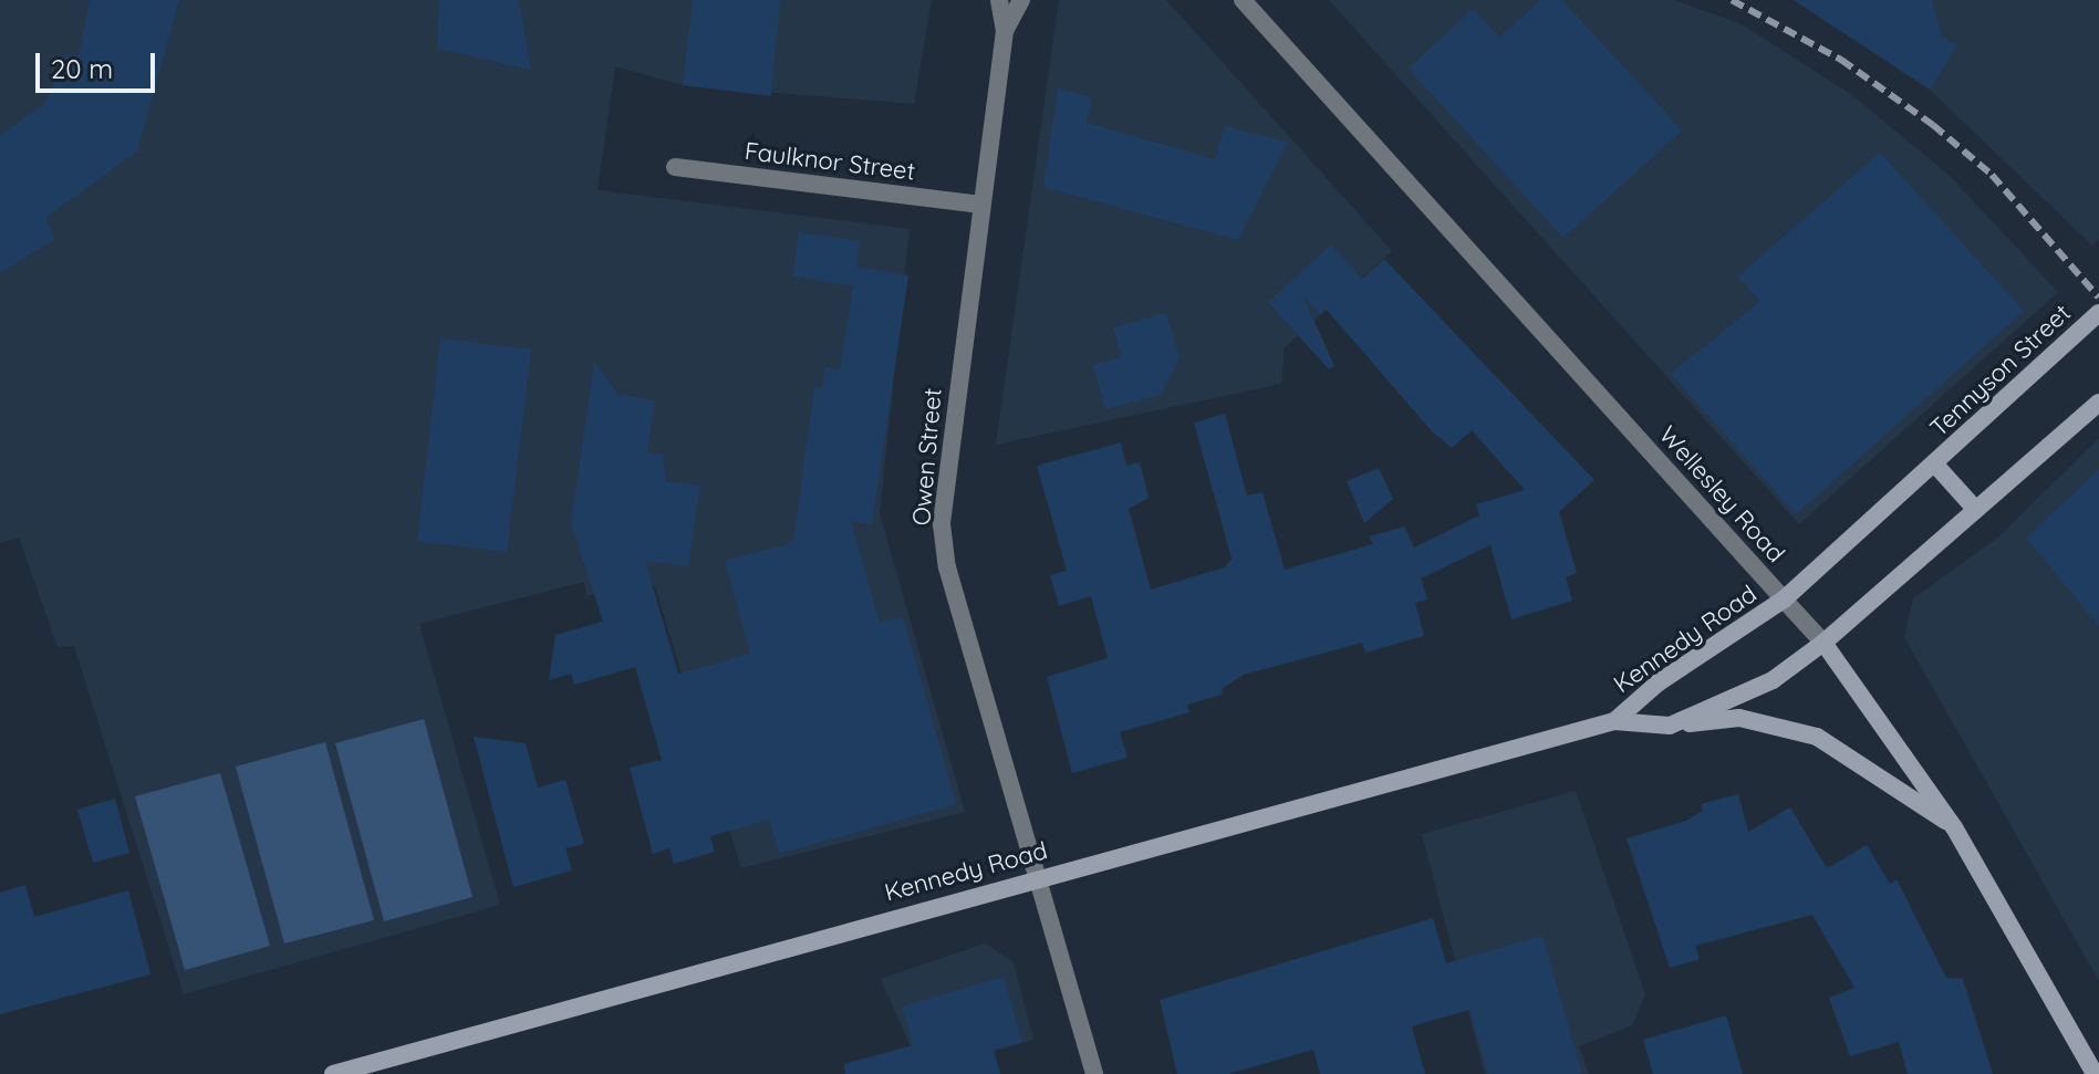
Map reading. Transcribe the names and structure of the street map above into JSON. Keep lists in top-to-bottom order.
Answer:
{
  "streets": {
    "main road": ["Tennyson Street", "Wellesley Road", "Kennedy Road"],
    "street": ["Faulknor Street", "Owen Street"]
  },
  "crossings": [
    ["Faulknor Street", "Owen Street"],
    ["Tennyson Street", "Wellesley Road"],
    ["Tennyson Street", "Kennedy Road"],
    ["Owen Street", "Kennedy Road"],
    ["Wellesley Road", "Kennedy Road"]
  ],
  "scale_bar": "20 m"
}
